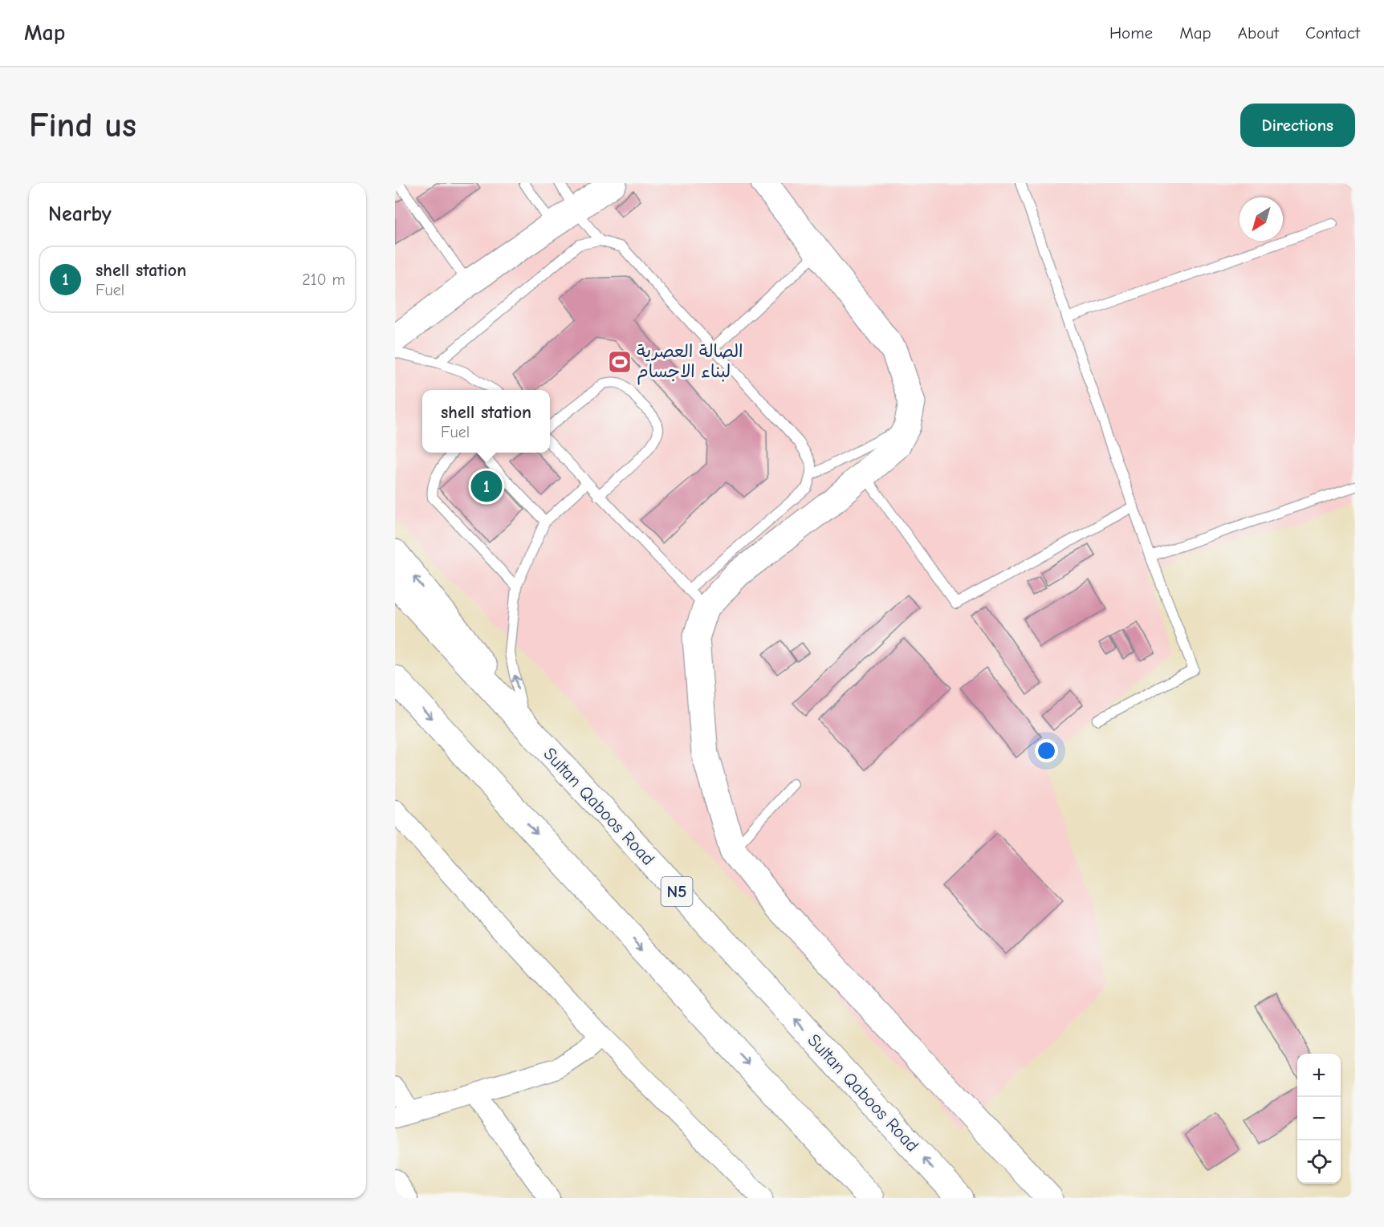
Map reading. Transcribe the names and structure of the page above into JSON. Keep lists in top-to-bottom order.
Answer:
{
  "streets": {
    "main road": ["Sultan Qaboos Road", "N5"]
  },
  "places": {
    "sports": ["الصالة العصرية لبناء الاجسام"]
  },
  "north": "bottom left",
  "page": {
    "header": "Map",
    "nav": [
      "Home",
      "Map",
      "About",
      "Contact"
    ],
    "buttons": "Directions",
    "title": "Find us",
    "heading": "Nearby",
    "list": [
      {
        "mark": "1",
        "name": "shell station",
        "note": "Fuel",
        "value": "210 m"
      }
    ],
    "popup": ["shell station", "Fuel"],
    "pins": "1",
    "map_buttons": ["+", "−"]
  }
}
